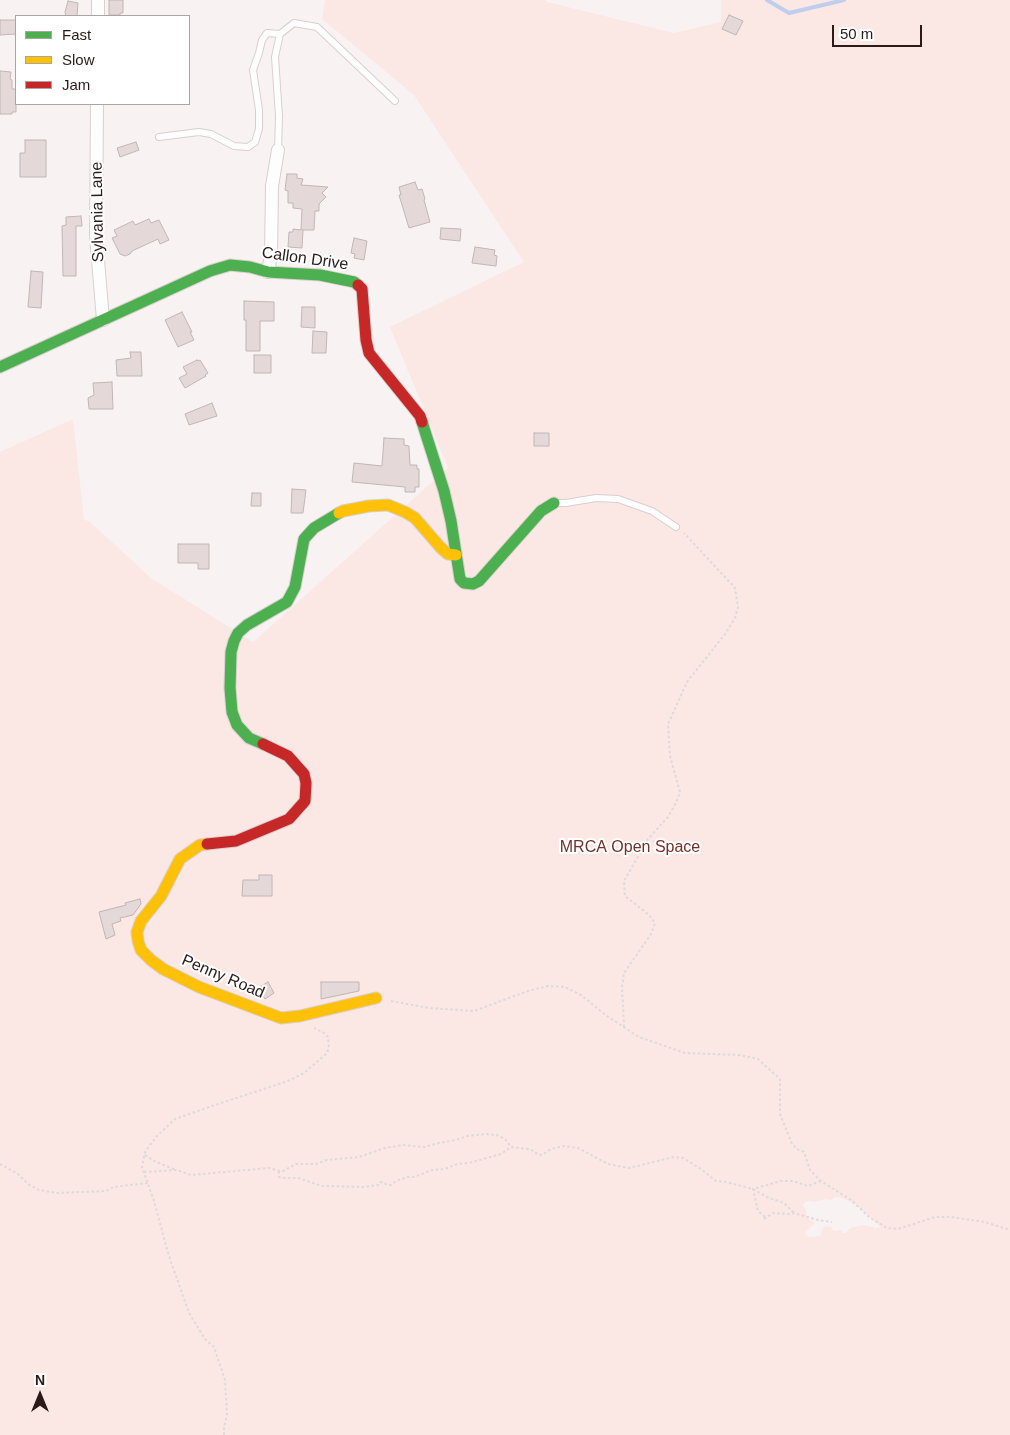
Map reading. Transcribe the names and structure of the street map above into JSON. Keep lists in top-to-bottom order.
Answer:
{
  "streets": {
    "street": ["Sylvania Lane", "Callon Drive", "Penny Road"]
  },
  "crossings": [
    ["Sylvania Lane", "Callon Drive"],
    ["Callon Drive", "Penny Road"]
  ],
  "parks": ["MRCA Open Space"],
  "legend": ["Fast", "Slow", "Jam"],
  "scale_bar": "50 m",
  "north": "top"
}
